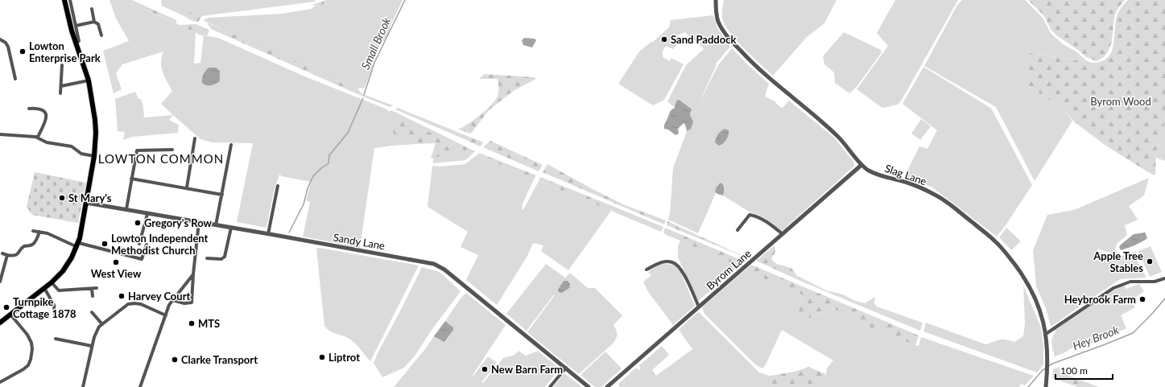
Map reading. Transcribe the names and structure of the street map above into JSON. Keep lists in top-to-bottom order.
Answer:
{
  "streets": {
    "street": ["Slag Lane", "Sandy Lane", "Byrom Lane"]
  },
  "crossings": [
    ["Slag Lane", "Byrom Lane"]
  ],
  "districts": ["LOWTON COMMON"],
  "water": ["Small Brook", "Hey Brook"],
  "parks": ["Byrom Wood"],
  "places": [
    "Sand Paddock",
    "Lowton Enterprise Park",
    "St Mary's",
    "Gregory's Row",
    "Lowton Independent Methodist Church",
    "Apple Tree Stables",
    "West View",
    "Harvey Court",
    "Heybrook Farm",
    "Turnpike Cottage 1878",
    "MTS",
    "Liptrot",
    "Clarke Transport",
    "New Barn Farm"
  ],
  "scale_bar": "100 m"
}
